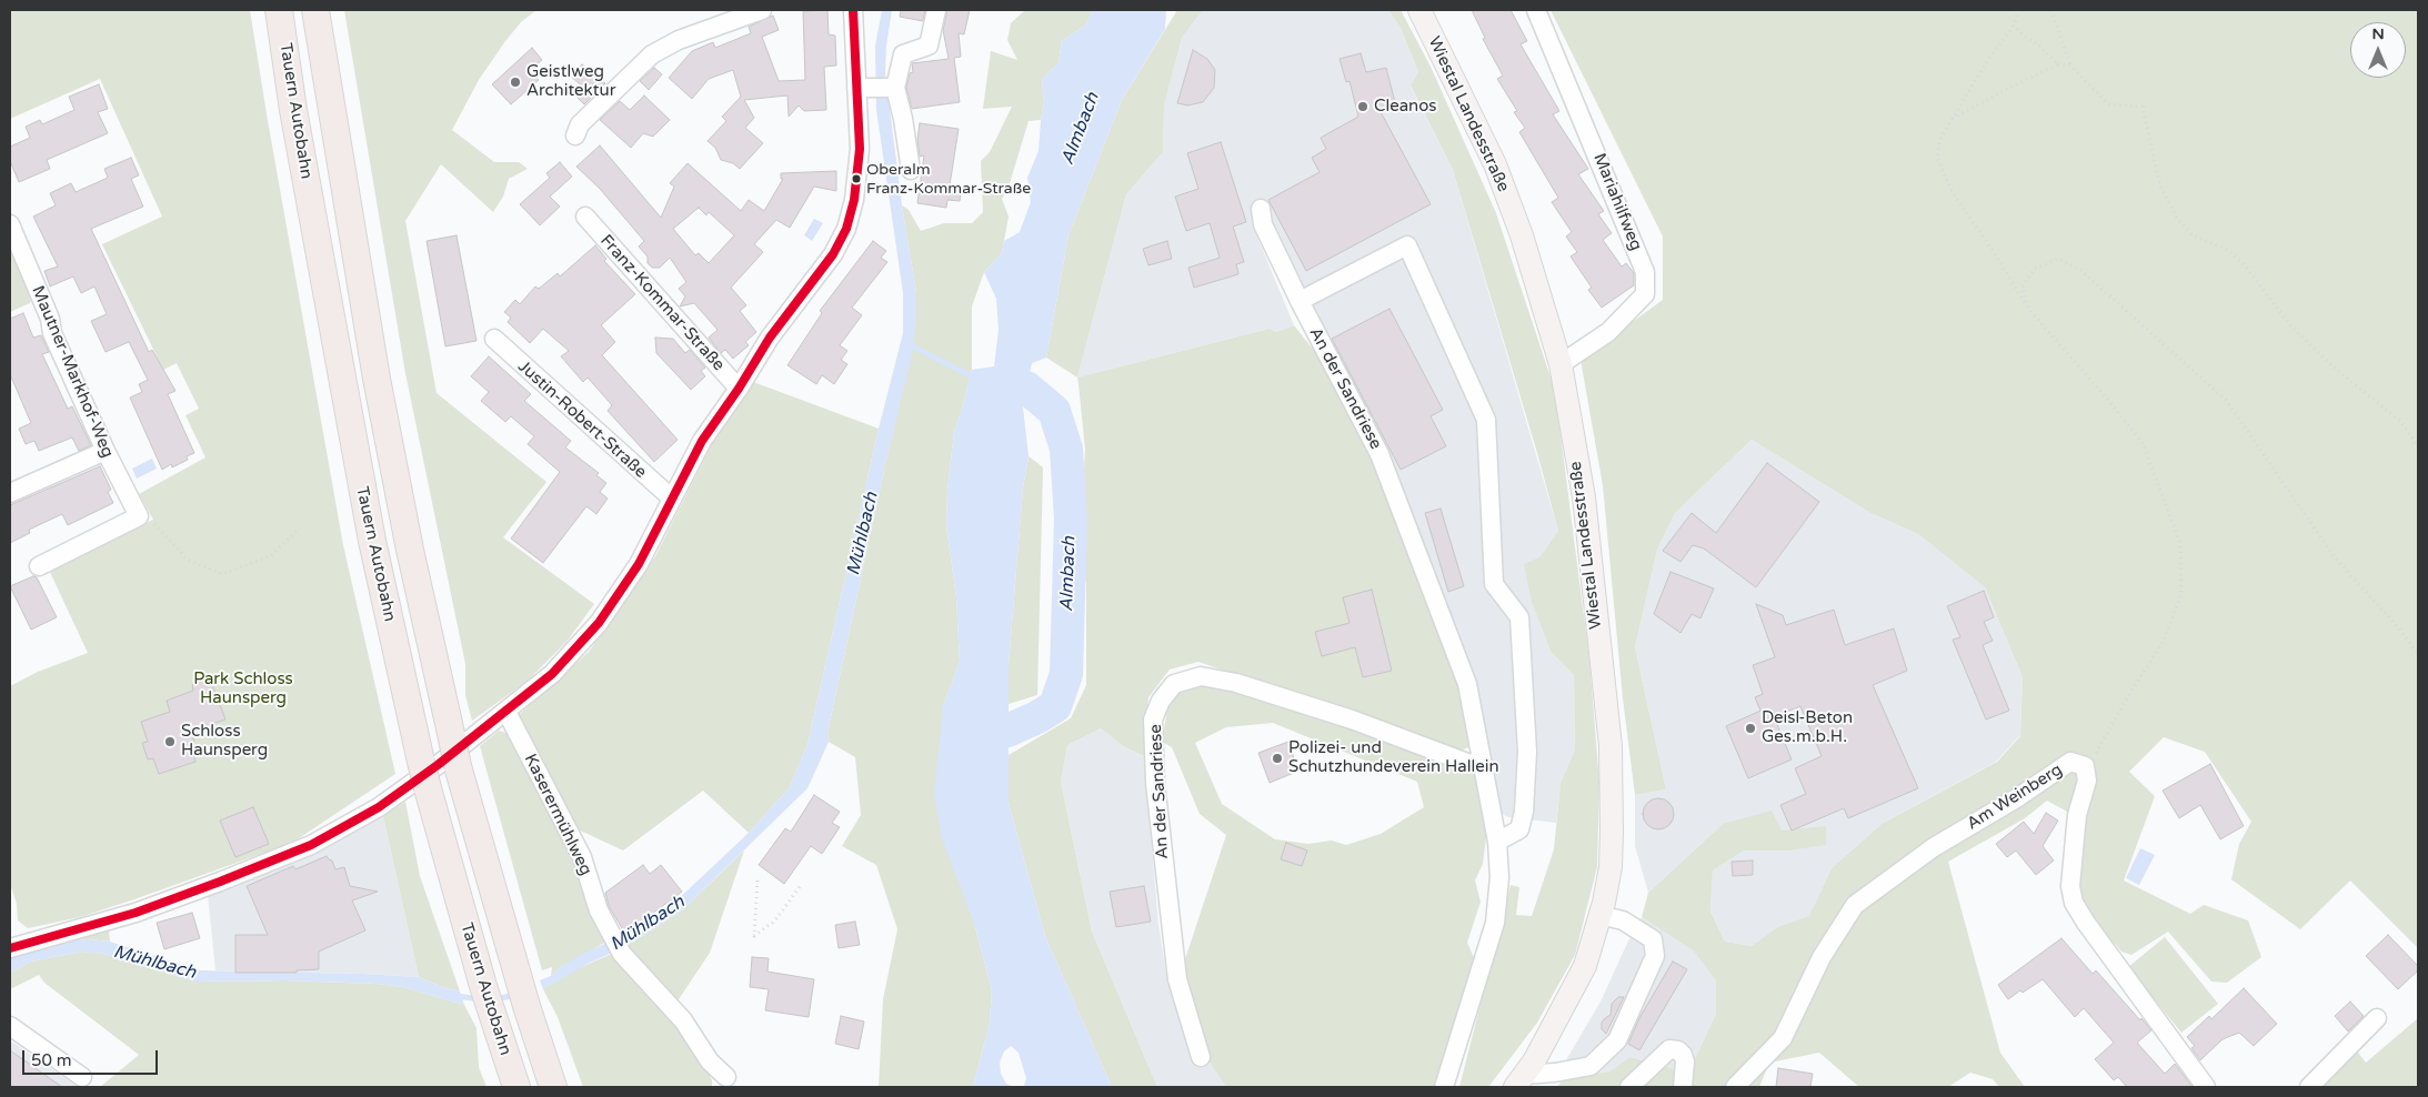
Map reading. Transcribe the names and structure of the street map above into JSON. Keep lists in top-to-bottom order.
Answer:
{
  "streets": {
    "highway": ["Tauern Autobahn"],
    "main road": ["Wiestal Landesstraße"],
    "street": [
      "Mariahilfweg",
      "Franz-Kommar-Straße",
      "Mautner-Markhof-Weg",
      "An der Sandriese",
      "Justin-Robert-Straße",
      "Am Weinberg",
      "Kaserermühlweg"
    ]
  },
  "crossings": [
    ["Wiestal Landesstraße", "Mariahilfweg"]
  ],
  "water": ["Almbach", "Mühlbach"],
  "parks": ["Park Schloss Haunsperg"],
  "places": [
    "Geistlweg Architektur",
    "Cleanos",
    "Oberalm Franz-Kommar-Straße",
    "Deisl-Beton Ges.m.b.H.",
    "Schloss Haunsperg",
    "Polizei- und Schutzhundeverein Hallein"
  ],
  "scale_bar": "50 m",
  "north": "top"
}
